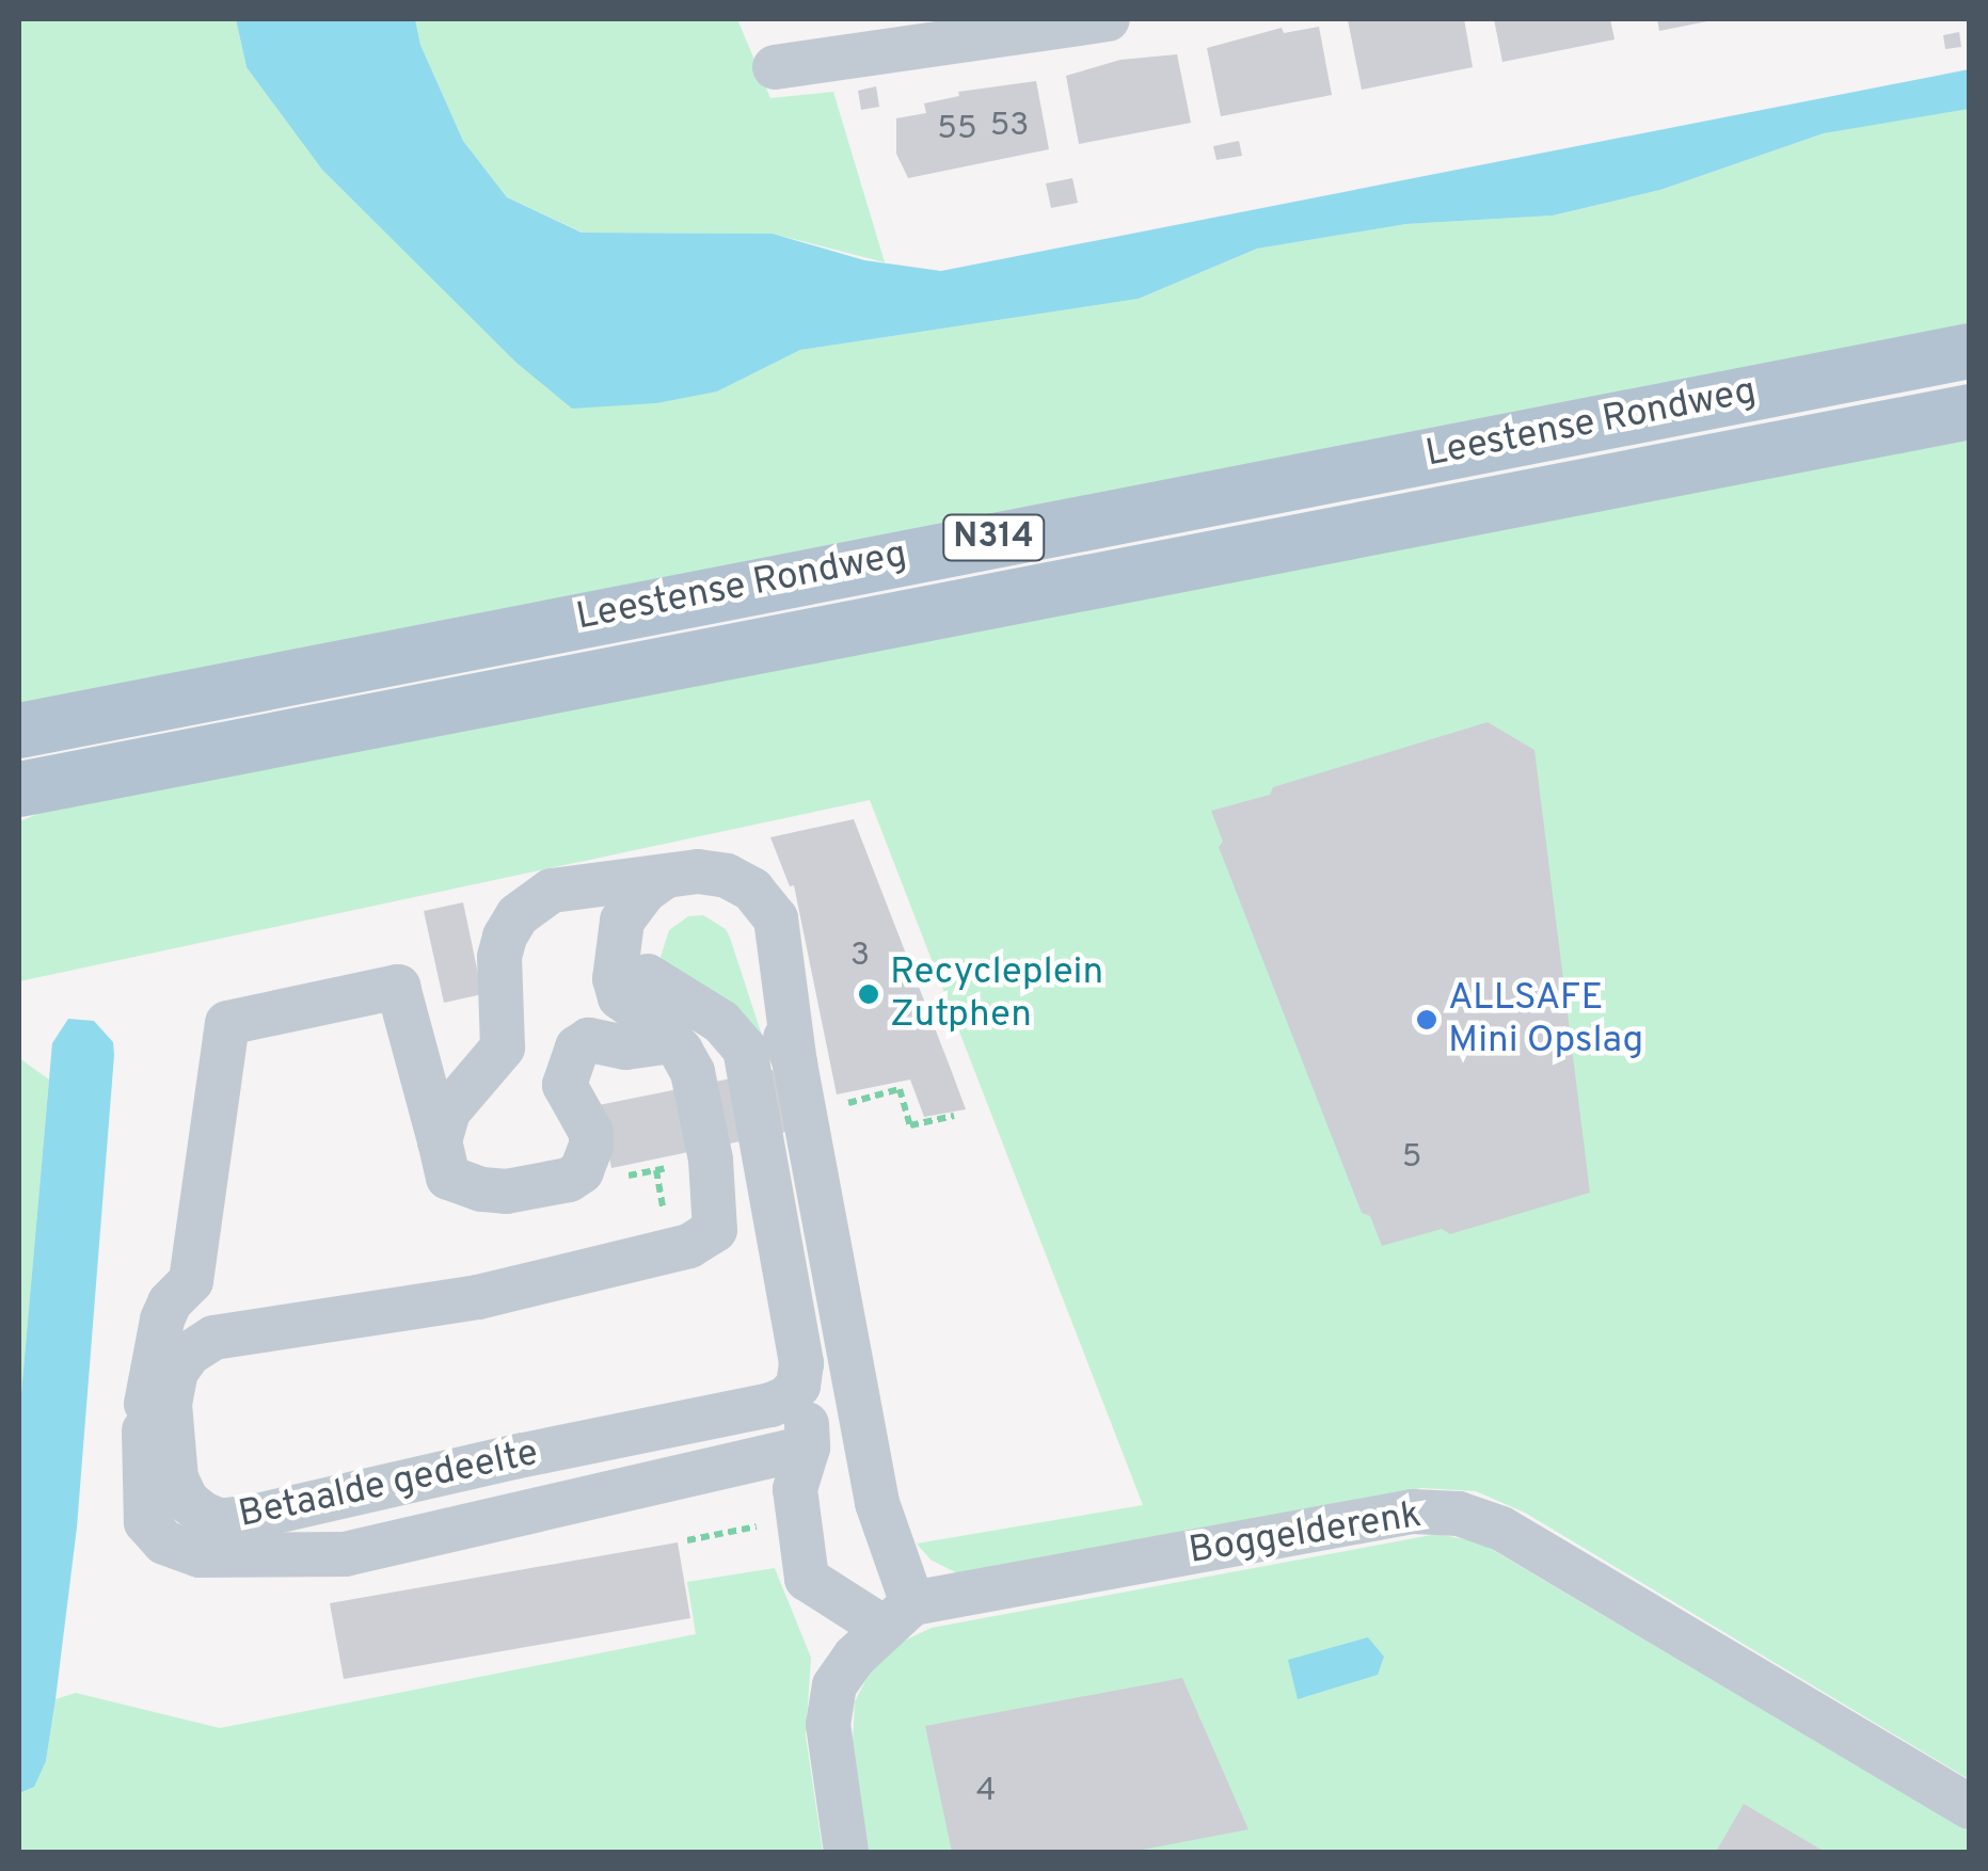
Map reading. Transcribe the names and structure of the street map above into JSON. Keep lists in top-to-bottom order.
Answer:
{
  "streets": {
    "main road": ["Leestense Rondweg", "N314"],
    "street": ["Betaalde gedeelte", "Boggelderenk"]
  },
  "places": ["Recycleplein Zutphen", "ALLSAFE Mini Opslag"],
  "house_numbers": [
    "53",
    "55",
    "3",
    "5",
    "4"
  ]
}
